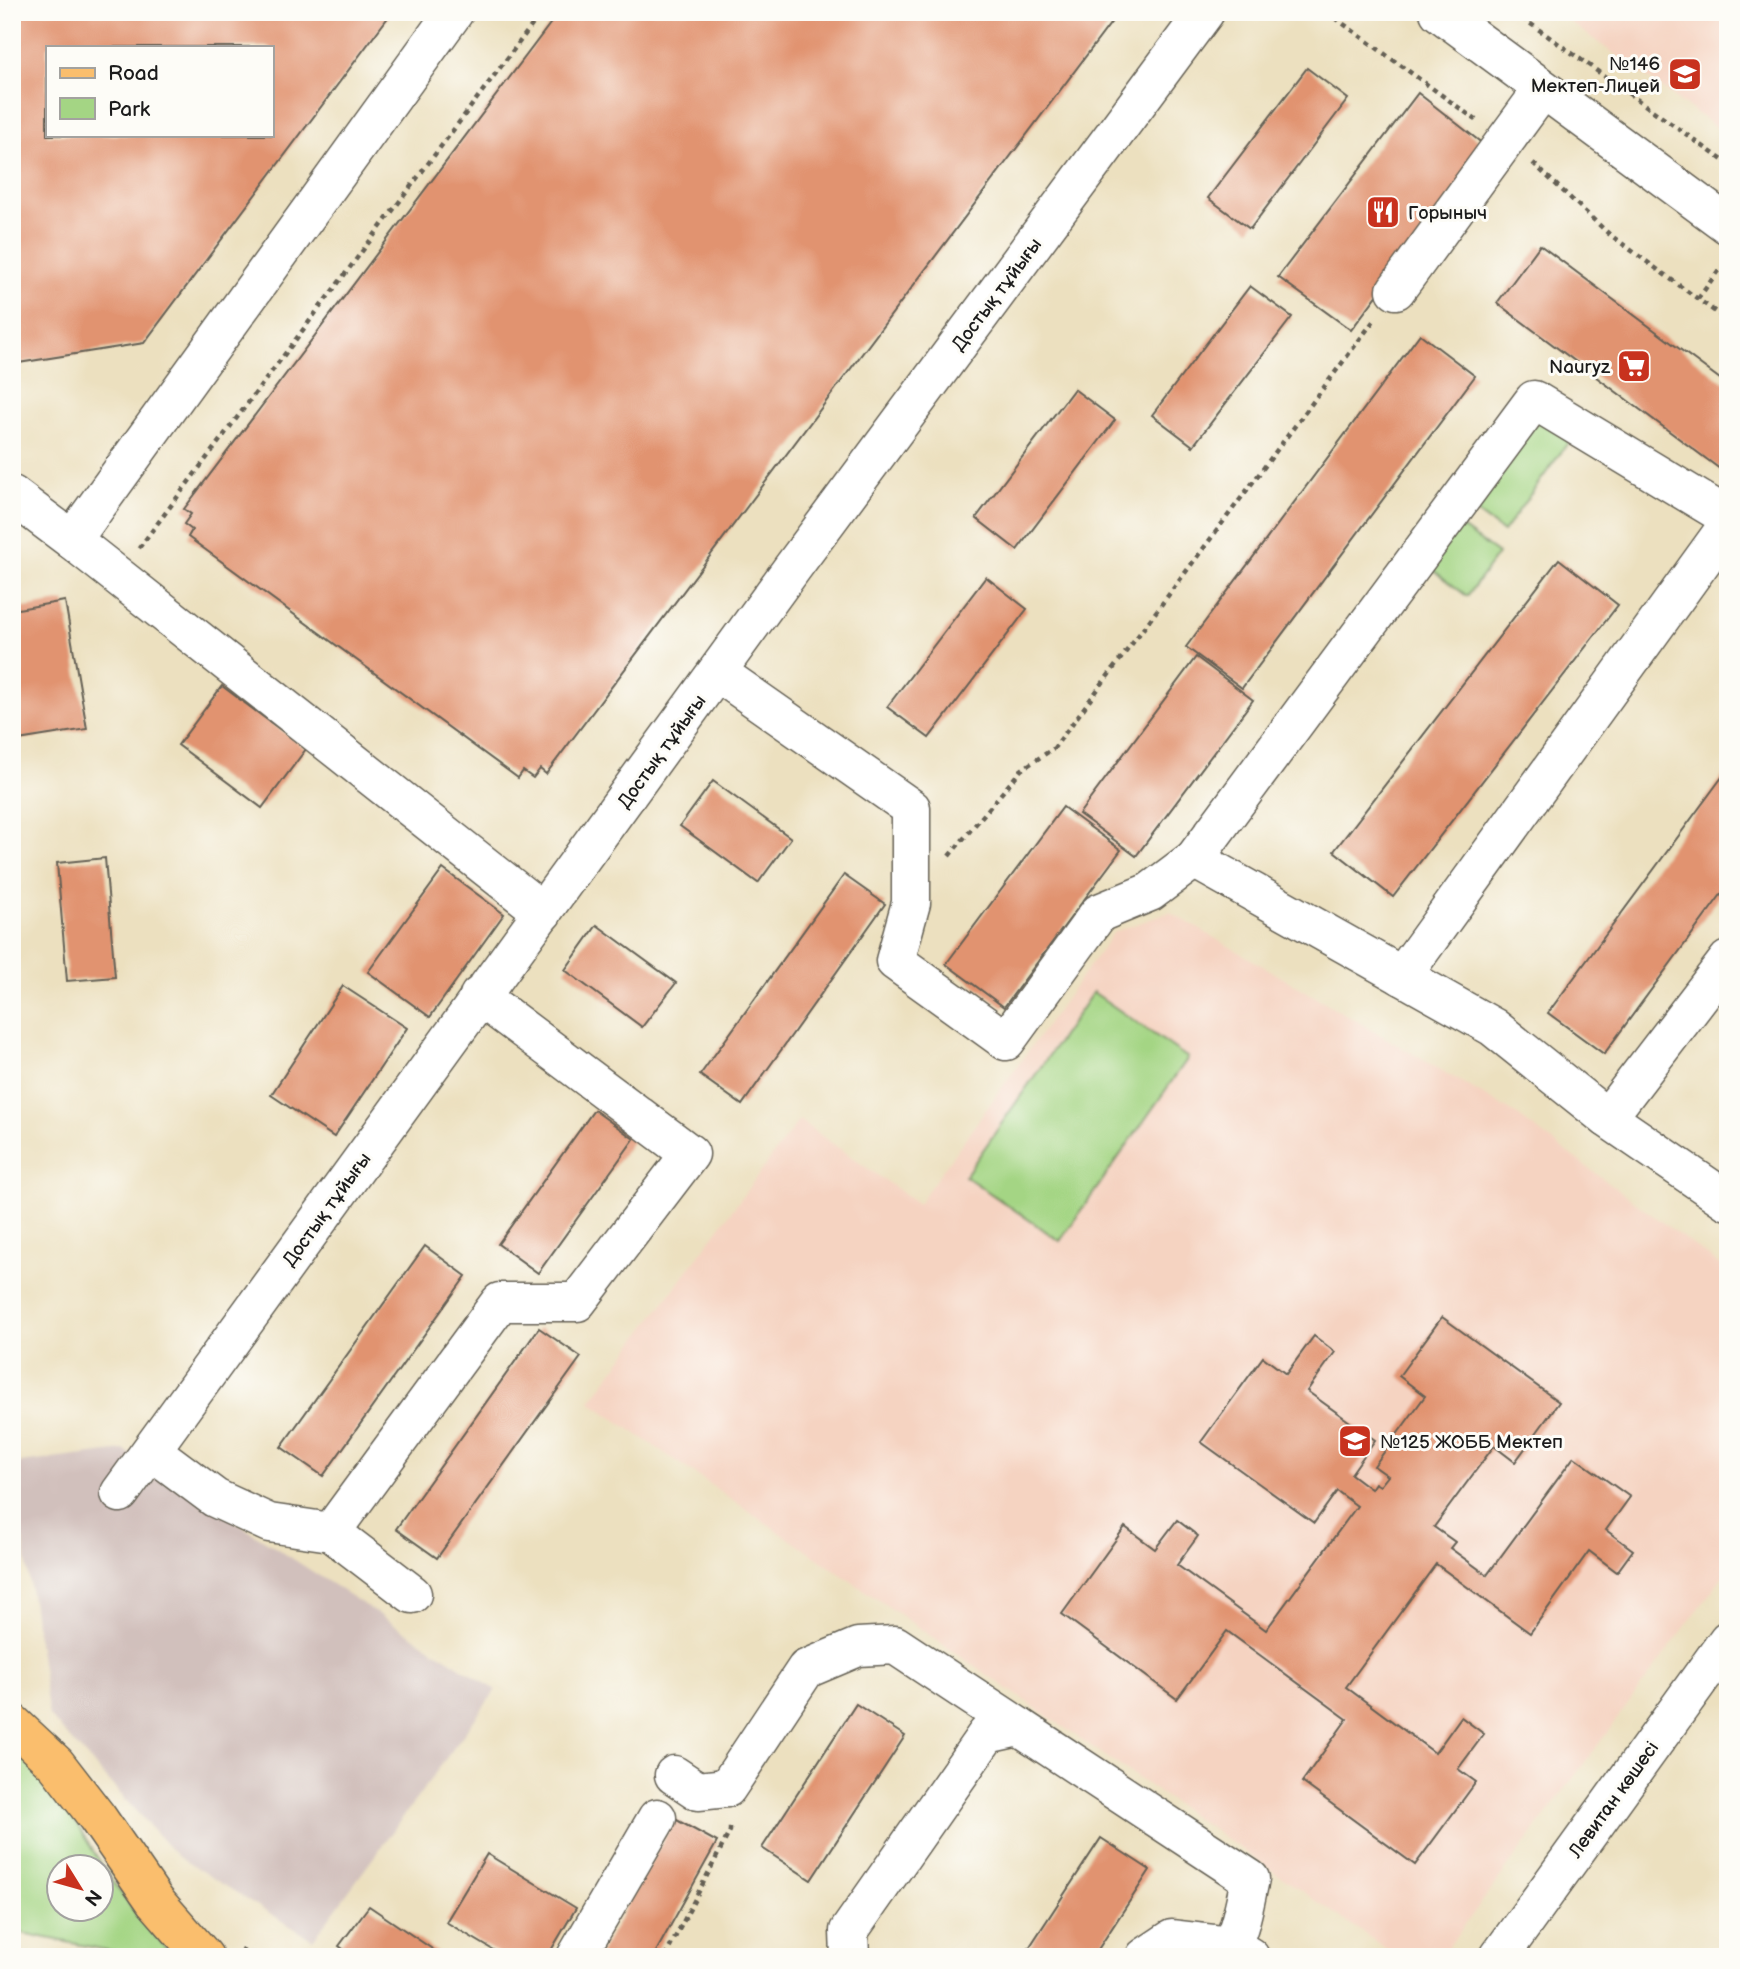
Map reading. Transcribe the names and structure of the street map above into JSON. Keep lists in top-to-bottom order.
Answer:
{
  "streets": {
    "street": ["Достық тұйығы", "Левитан көшесі"]
  },
  "places": {
    "school or university": ["№146 Мектеп-Лицей", "№125 ЖОББ Мектеп"],
    "restaurant": ["Горыныч"],
    "supermarket": ["Nauryz"]
  },
  "legend": ["Road", "Park"],
  "north": "bottom right"
}
